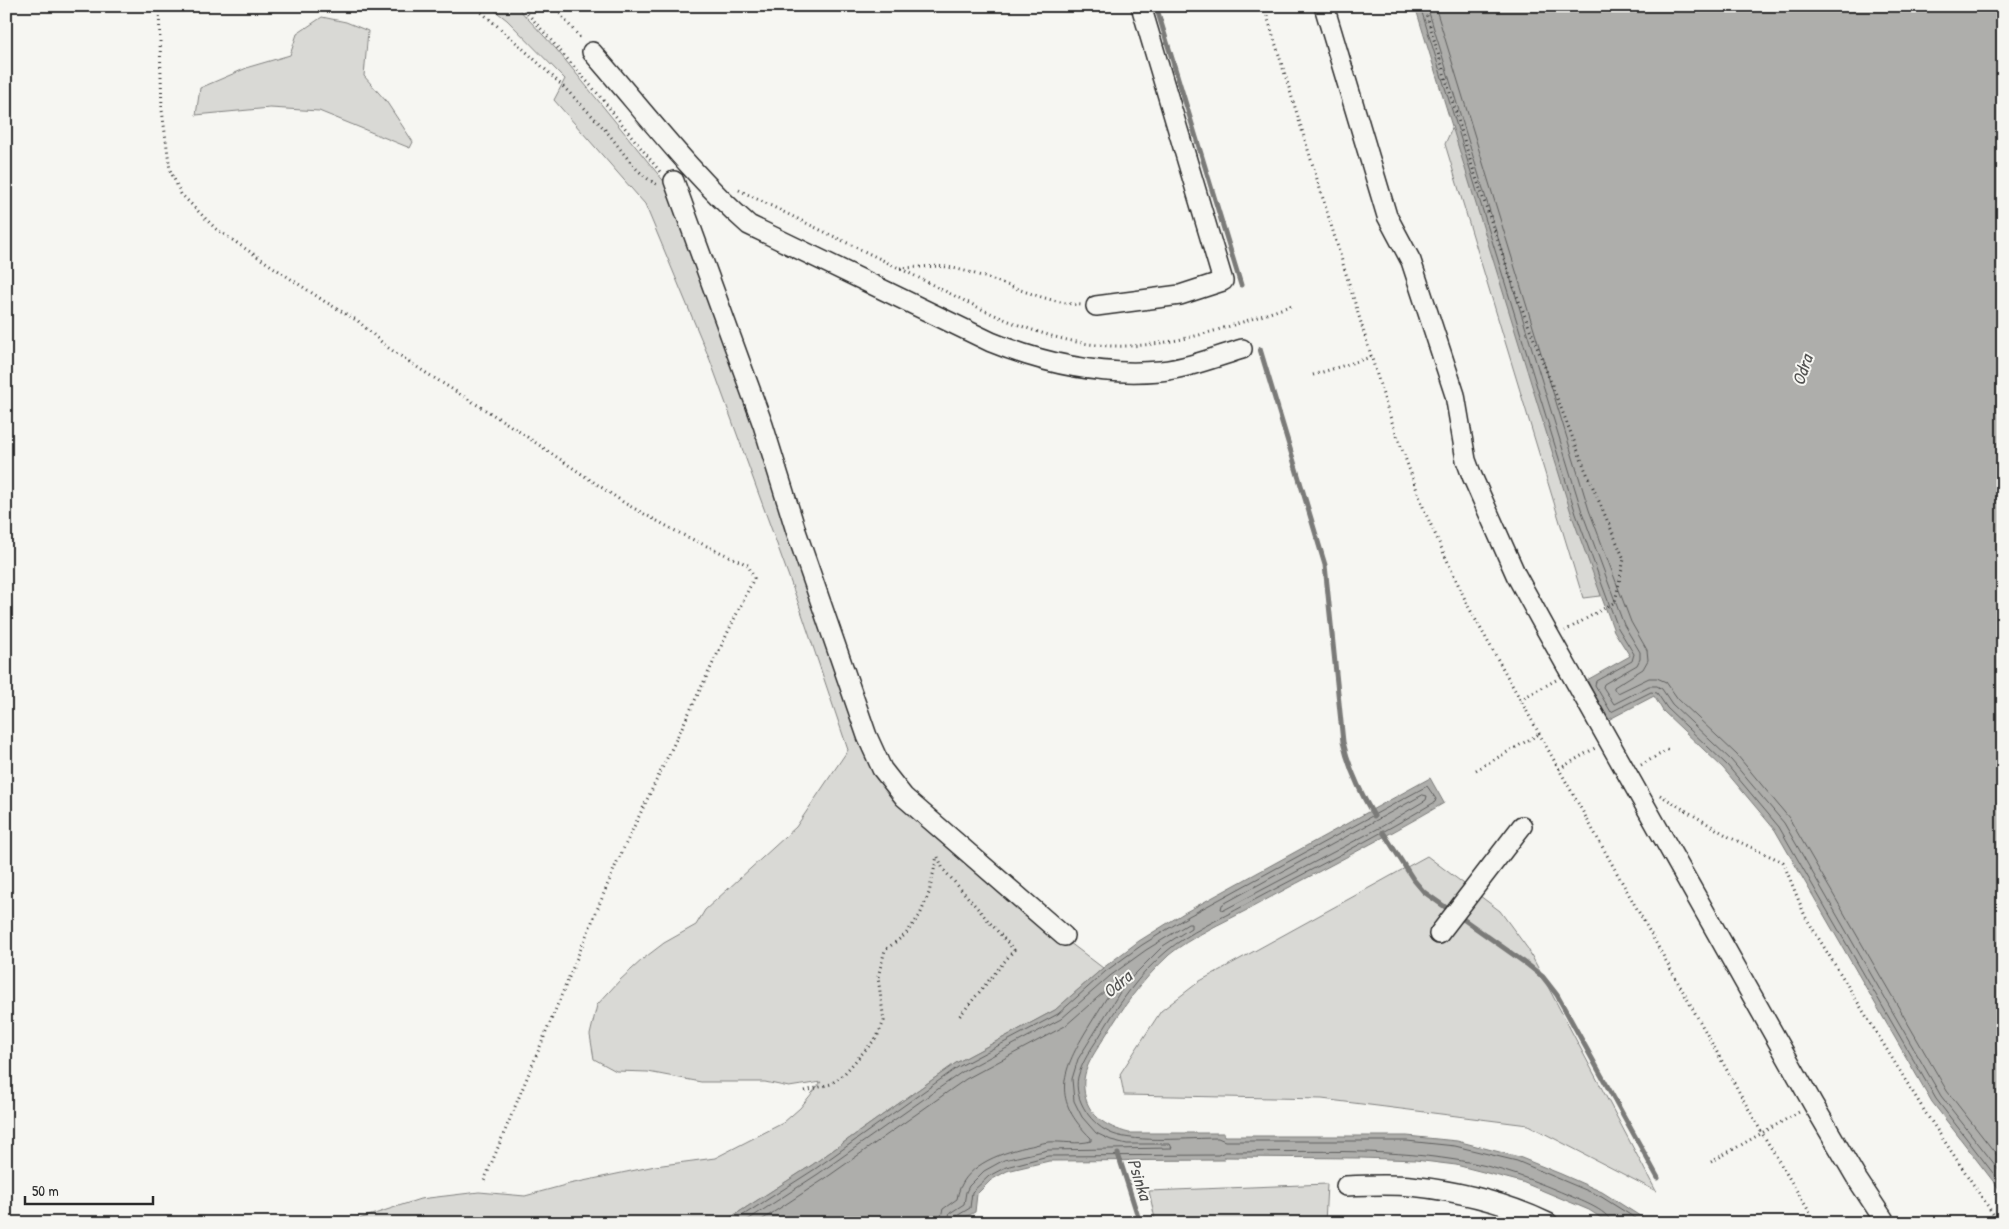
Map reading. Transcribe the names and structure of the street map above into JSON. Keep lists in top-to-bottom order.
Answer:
{
  "water": ["Odra", "Psinka"],
  "scale_bar": "50 m"
}
